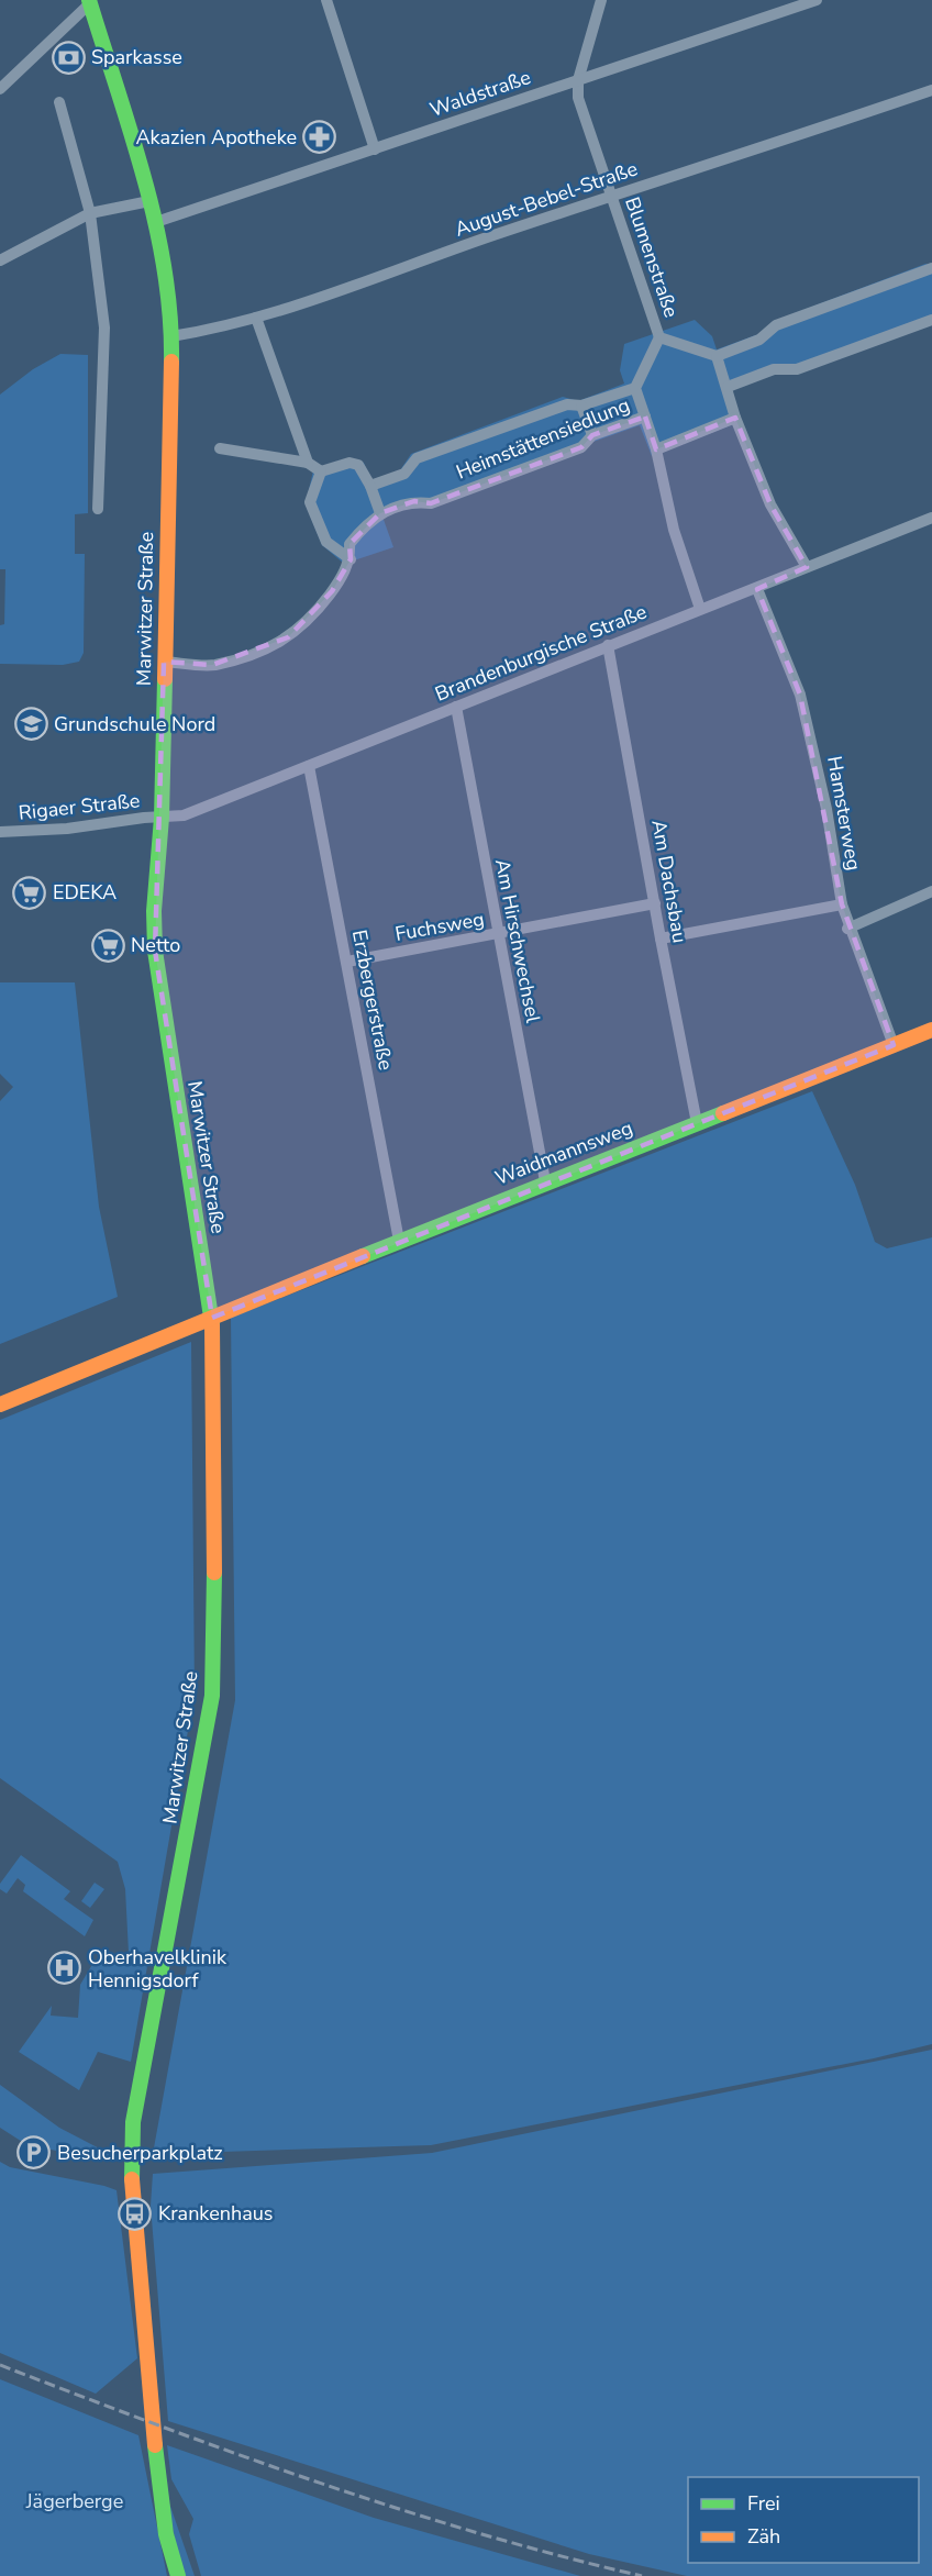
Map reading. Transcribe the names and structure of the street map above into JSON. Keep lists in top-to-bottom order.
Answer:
{
  "streets": {
    "main road": ["Marwitzer Straße", "Waidmannsweg"],
    "street": [
      "Waldstraße",
      "August-Bebel-Straße",
      "Blumenstraße",
      "Heimstättensiedlung",
      "Brandenburgische Straße",
      "Rigaer Straße",
      "Hamsterweg",
      "Am Dachsbau",
      "Fuchsweg",
      "Am Hirschwechsel",
      "Erzbergerstraße"
    ]
  },
  "crossings": [
    ["Waldstraße", "Blumenstraße"],
    ["Waldstraße", "Marwitzer Straße"],
    ["August-Bebel-Straße", "Blumenstraße"],
    ["August-Bebel-Straße", "Marwitzer Straße"],
    ["Blumenstraße", "Heimstättensiedlung"],
    ["Heimstättensiedlung", "Marwitzer Straße"],
    ["Heimstättensiedlung", "Brandenburgische Straße"],
    ["Marwitzer Straße", "Brandenburgische Straße"],
    ["Marwitzer Straße", "Rigaer Straße"],
    ["Marwitzer Straße", "Waidmannsweg"],
    ["Brandenburgische Straße", "Rigaer Straße"],
    ["Brandenburgische Straße", "Hamsterweg"],
    ["Brandenburgische Straße", "Am Dachsbau"],
    ["Brandenburgische Straße", "Am Hirschwechsel"],
    ["Brandenburgische Straße", "Erzbergerstraße"],
    ["Hamsterweg", "Waidmannsweg"],
    ["Am Dachsbau", "Fuchsweg"],
    ["Am Dachsbau", "Waidmannsweg"],
    ["Fuchsweg", "Am Hirschwechsel"],
    ["Fuchsweg", "Erzbergerstraße"],
    ["Am Hirschwechsel", "Waidmannsweg"],
    ["Erzbergerstraße", "Waidmannsweg"]
  ],
  "parks": ["Jägerberge"],
  "places": {
    "bank": ["Sparkasse"],
    "pharmacy": ["Akazien Apotheke"],
    "school or university": ["Grundschule Nord"],
    "supermarket": ["EDEKA", "Netto"],
    "hospital": ["Oberhavelklinik Hennigsdorf"],
    "parking": ["Besucherparkplatz"],
    "bus stop": ["Krankenhaus"]
  },
  "legend": ["Frei", "Zäh"]
}
